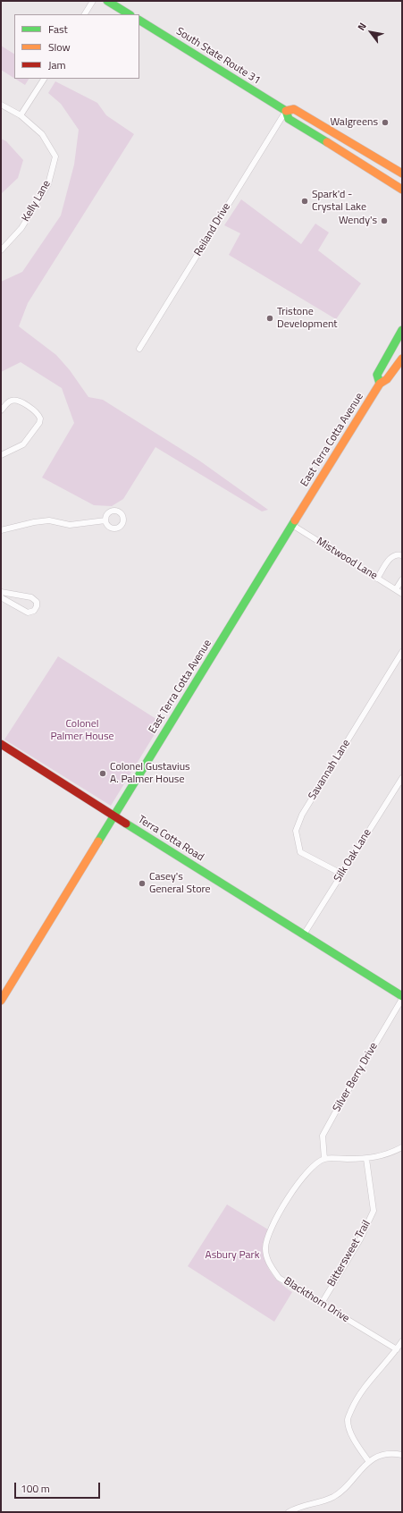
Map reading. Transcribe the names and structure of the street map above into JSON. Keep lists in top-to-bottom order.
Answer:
{
  "streets": {
    "main road": ["South State Route 31", "East Terra Cotta Avenue", "Terra Cotta Road"],
    "street": [
      "Kelly Lane",
      "Reiland Drive",
      "Mistwood Lane",
      "Savannah Lane",
      "Silk Oak Lane",
      "Silver Berry Drive",
      "Bittersweet Trail",
      "Blackthorn Drive"
    ]
  },
  "crossings": [
    ["South State Route 31", "Reiland Drive"],
    ["East Terra Cotta Avenue", "Mistwood Lane"],
    ["East Terra Cotta Avenue", "Terra Cotta Road"],
    ["Savannah Lane", "Silk Oak Lane"],
    ["Terra Cotta Road", "Silk Oak Lane"],
    ["Silver Berry Drive", "Blackthorn Drive"],
    ["Bittersweet Trail", "Blackthorn Drive"]
  ],
  "parks": ["Colonel Palmer House", "Asbury Park"],
  "places": [
    "Walgreens",
    "Spark'd - Crystal Lake",
    "Wendy's",
    "Tristone Development",
    "Colonel Gustavius A. Palmer House",
    "Casey's General Store"
  ],
  "legend": ["Fast", "Slow", "Jam"],
  "scale_bar": "100 m",
  "north": "top left"
}
